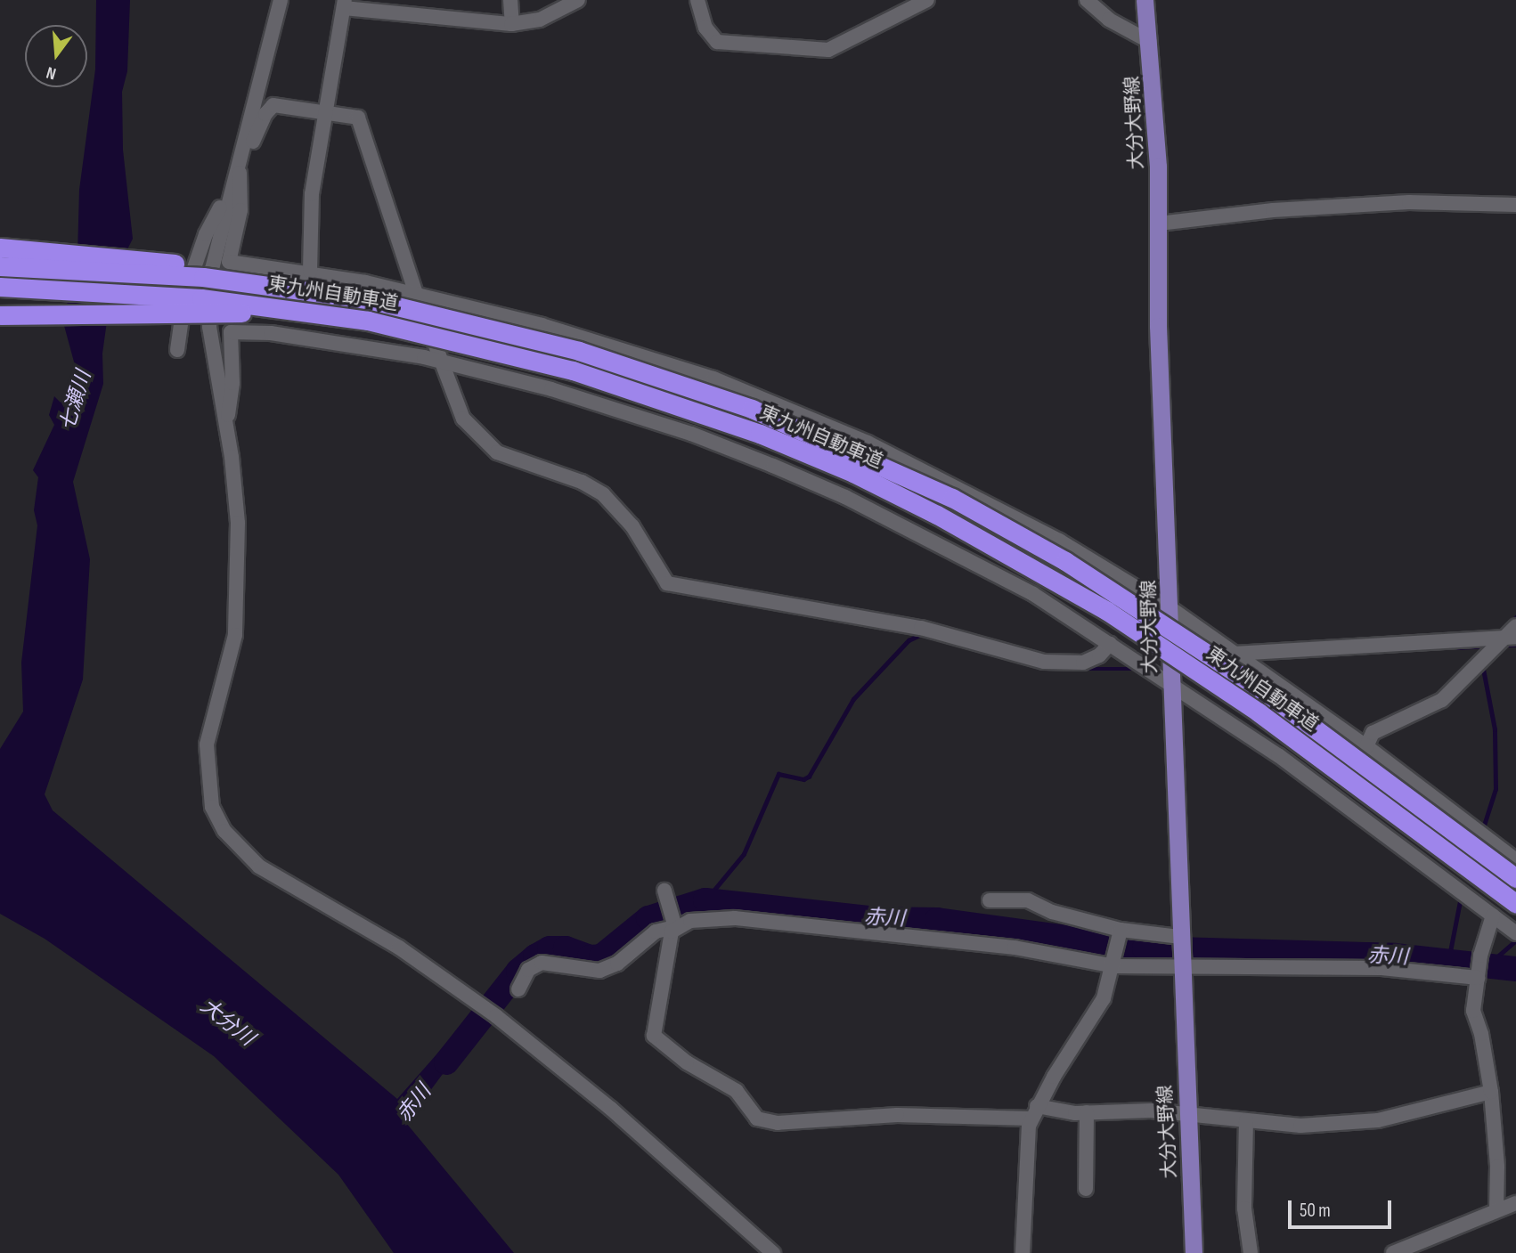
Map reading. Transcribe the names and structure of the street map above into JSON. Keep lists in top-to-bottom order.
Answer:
{
  "streets": {
    "highway": ["東九州自動車道"],
    "main road": ["大分大野線"]
  },
  "water": ["七瀬川", "赤川", "大分川"],
  "scale_bar": "50 m",
  "north": "bottom"
}
